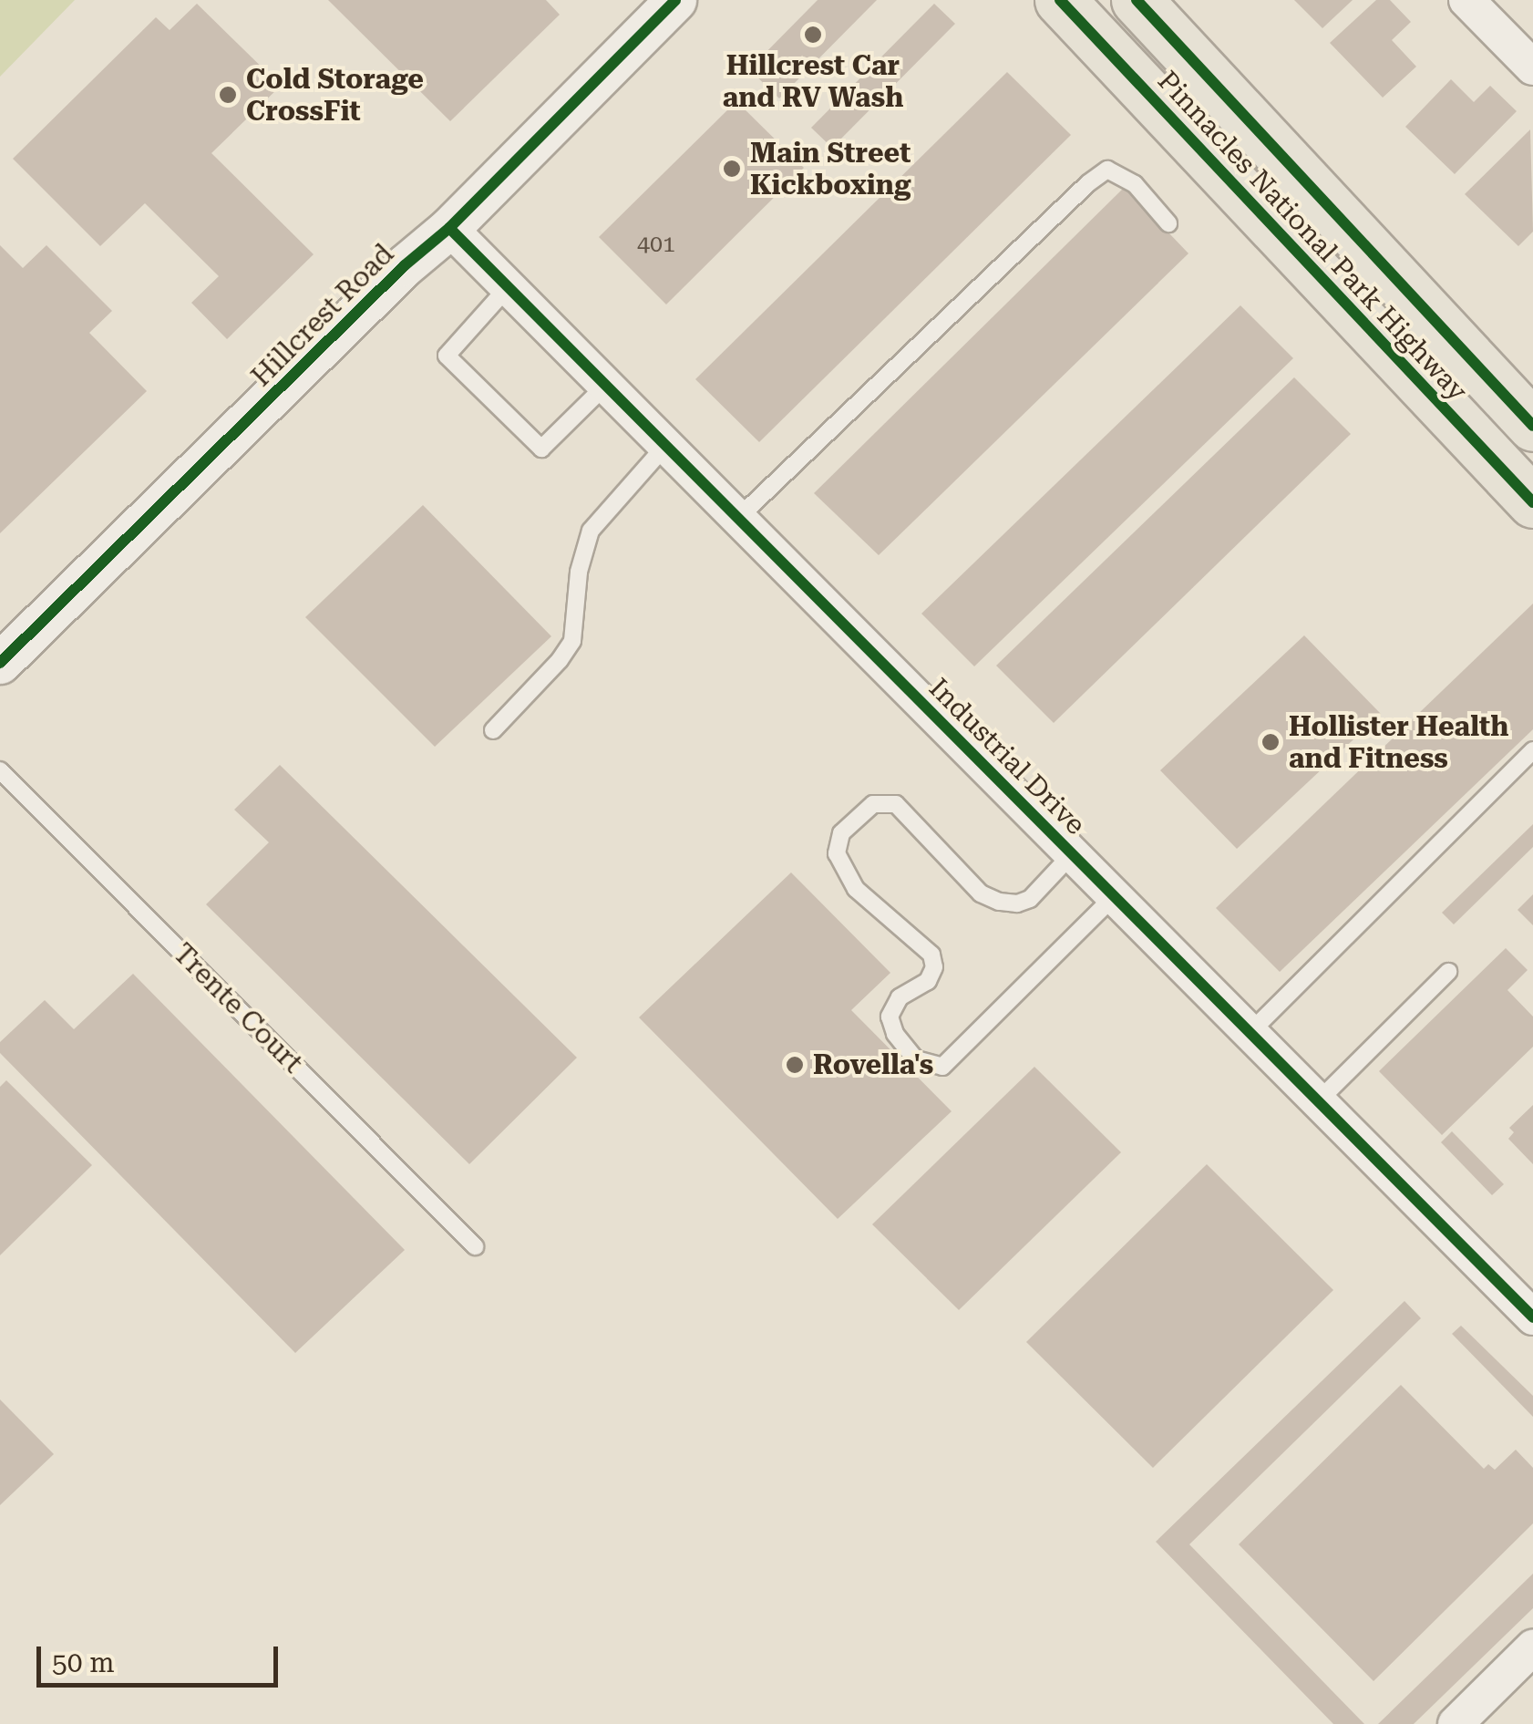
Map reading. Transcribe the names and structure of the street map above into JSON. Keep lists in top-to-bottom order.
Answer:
{
  "streets": {
    "main road": ["Pinnacles National Park Highway"],
    "street": ["Hillcrest Road", "Industrial Drive"],
    "lane": ["Trente Court"]
  },
  "crossings": [
    ["Hillcrest Road", "Industrial Drive"]
  ],
  "places": [
    "Hillcrest Car and RV Wash",
    "Cold Storage CrossFit",
    "Main Street Kickboxing",
    "Hollister Health and Fitness",
    "Rovella's"
  ],
  "house_numbers": ["401"],
  "scale_bar": "50 m"
}
